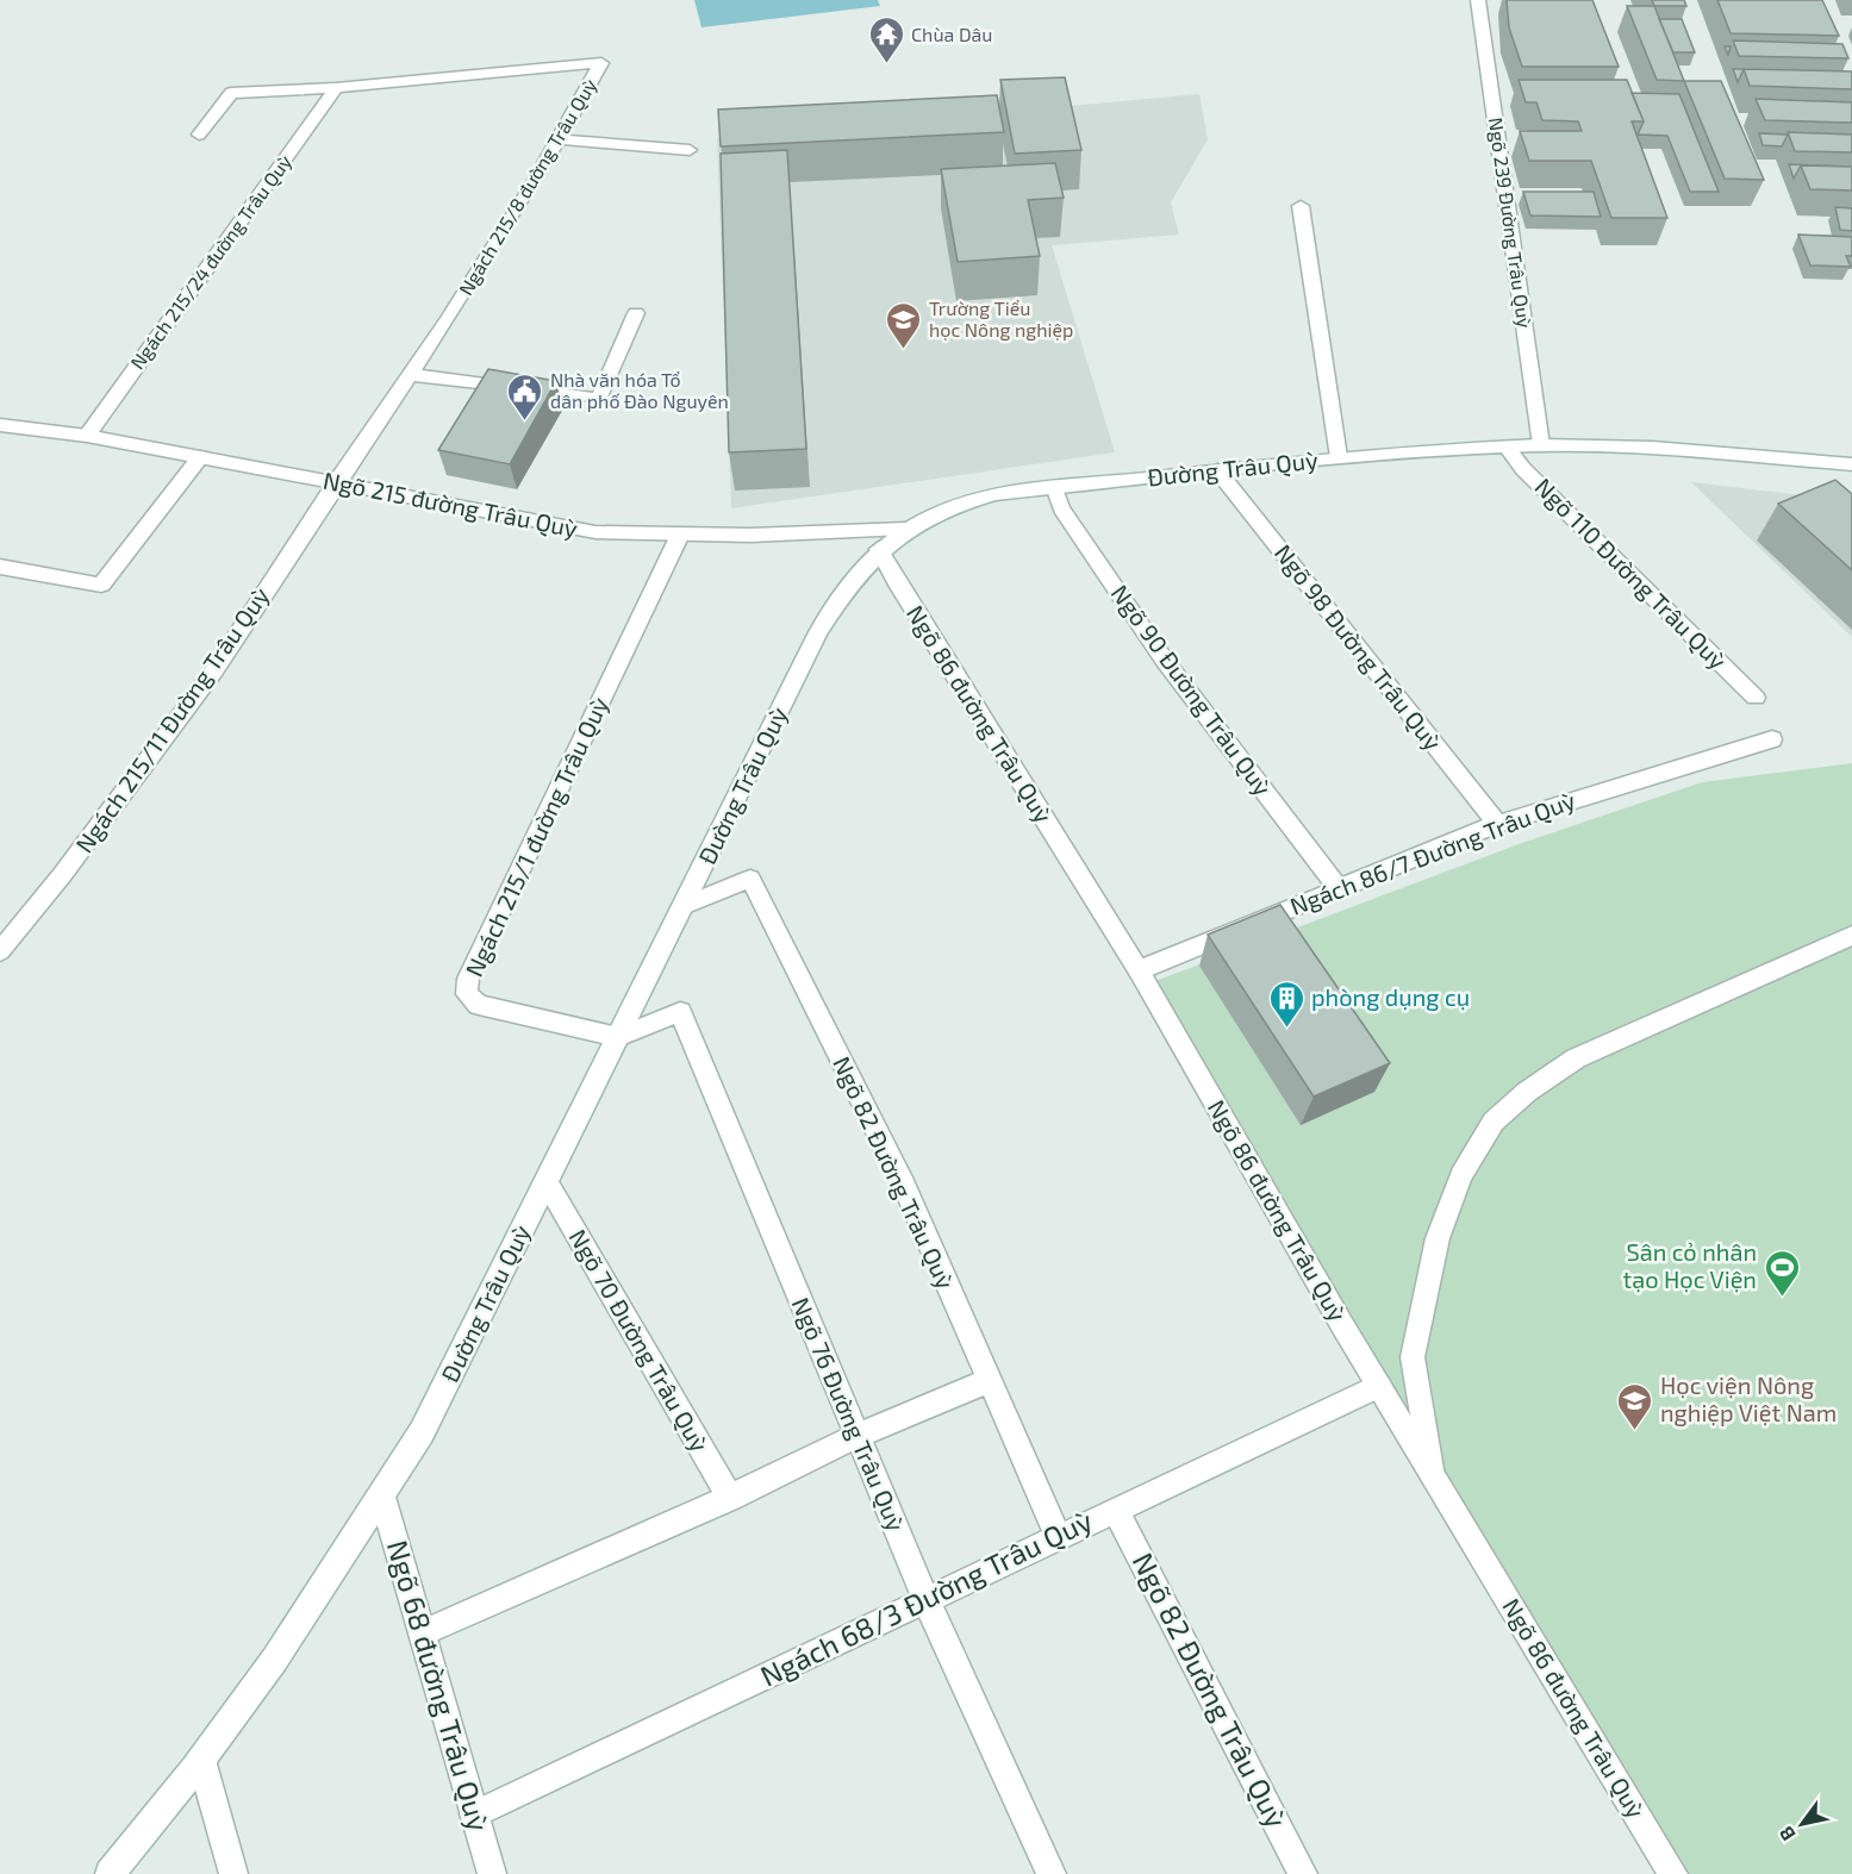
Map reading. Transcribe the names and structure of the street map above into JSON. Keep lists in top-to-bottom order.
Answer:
{
  "streets": {
    "street": [
      "Ngách 215/8 đường Trâu Quỳ",
      "Ngõ 239 Đường Trâu Quỳ",
      "Ngách 215/24 đường Trâu Quỳ",
      "Đường Trâu Quỳ",
      "Ngõ 215 đường Trâu Quỳ",
      "Ngõ 110 Đường Trâu Quỳ",
      "Ngõ 98 Đường Trâu Quỳ",
      "Ngõ 90 Đường Trâu Quỳ",
      "Ngõ 86 đường Trâu Quỳ",
      "Ngách 215/11 Đường Trâu Quỳ",
      "Ngách 215/1 đường Trâu Quỳ",
      "Ngách 86/7 Đường Trâu Quỳ",
      "Ngõ 82 Đường Trâu Quỳ",
      "Ngõ 70 Đường Trâu Quỳ",
      "Ngõ 76 Đường Trâu Quỳ",
      "Ngách 68/3 Đường Trâu Quỳ",
      "Ngõ 68 đường Trâu Quỳ"
    ]
  },
  "crossings": [
    ["Ngách 215/8 đường Trâu Quỳ", "Ngách 215/24 đường Trâu Quỳ"],
    ["Ngách 215/8 đường Trâu Quỳ", "Ngõ 215 đường Trâu Quỳ"],
    ["Ngách 215/8 đường Trâu Quỳ", "Ngách 215/11 Đường Trâu Quỳ"],
    ["Ngõ 239 Đường Trâu Quỳ", "Đường Trâu Quỳ"],
    ["Ngách 215/24 đường Trâu Quỳ", "Ngõ 215 đường Trâu Quỳ"],
    ["Đường Trâu Quỳ", "Ngõ 215 đường Trâu Quỳ"],
    ["Đường Trâu Quỳ", "Ngõ 110 Đường Trâu Quỳ"],
    ["Đường Trâu Quỳ", "Ngõ 98 Đường Trâu Quỳ"],
    ["Đường Trâu Quỳ", "Ngõ 90 Đường Trâu Quỳ"],
    ["Đường Trâu Quỳ", "Ngõ 86 đường Trâu Quỳ"],
    ["Đường Trâu Quỳ", "Ngách 215/1 đường Trâu Quỳ"],
    ["Đường Trâu Quỳ", "Ngõ 82 Đường Trâu Quỳ"],
    ["Đường Trâu Quỳ", "Ngõ 70 Đường Trâu Quỳ"],
    ["Đường Trâu Quỳ", "Ngõ 76 Đường Trâu Quỳ"],
    ["Đường Trâu Quỳ", "Ngõ 68 đường Trâu Quỳ"],
    ["Ngõ 215 đường Trâu Quỳ", "Ngách 215/11 Đường Trâu Quỳ"],
    ["Ngõ 215 đường Trâu Quỳ", "Ngách 215/1 đường Trâu Quỳ"],
    ["Ngõ 98 Đường Trâu Quỳ", "Ngách 86/7 Đường Trâu Quỳ"],
    ["Ngõ 90 Đường Trâu Quỳ", "Ngách 86/7 Đường Trâu Quỳ"],
    ["Ngõ 86 đường Trâu Quỳ", "Ngách 86/7 Đường Trâu Quỳ"],
    ["Ngõ 86 đường Trâu Quỳ", "Ngách 68/3 Đường Trâu Quỳ"],
    ["Ngách 215/1 đường Trâu Quỳ", "Ngõ 76 Đường Trâu Quỳ"],
    ["Ngõ 82 Đường Trâu Quỳ", "Ngách 68/3 Đường Trâu Quỳ"],
    ["Ngõ 76 Đường Trâu Quỳ", "Ngách 68/3 Đường Trâu Quỳ"],
    ["Ngách 68/3 Đường Trâu Quỳ", "Ngõ 68 đường Trâu Quỳ"]
  ],
  "places": {
    "temple": ["Chùa Dâu"],
    "school or university": ["Trường Tiểu học Nông nghiệp", "Học viện Nông nghiệp Việt Nam"],
    "public building": ["Nhà văn hóa Tổ dân phố Đào Nguyên"],
    "building": ["phòng dụng cụ"],
    "sports": ["Sân cỏ nhân tạo Học Viện"]
  },
  "north": "bottom left"
}
